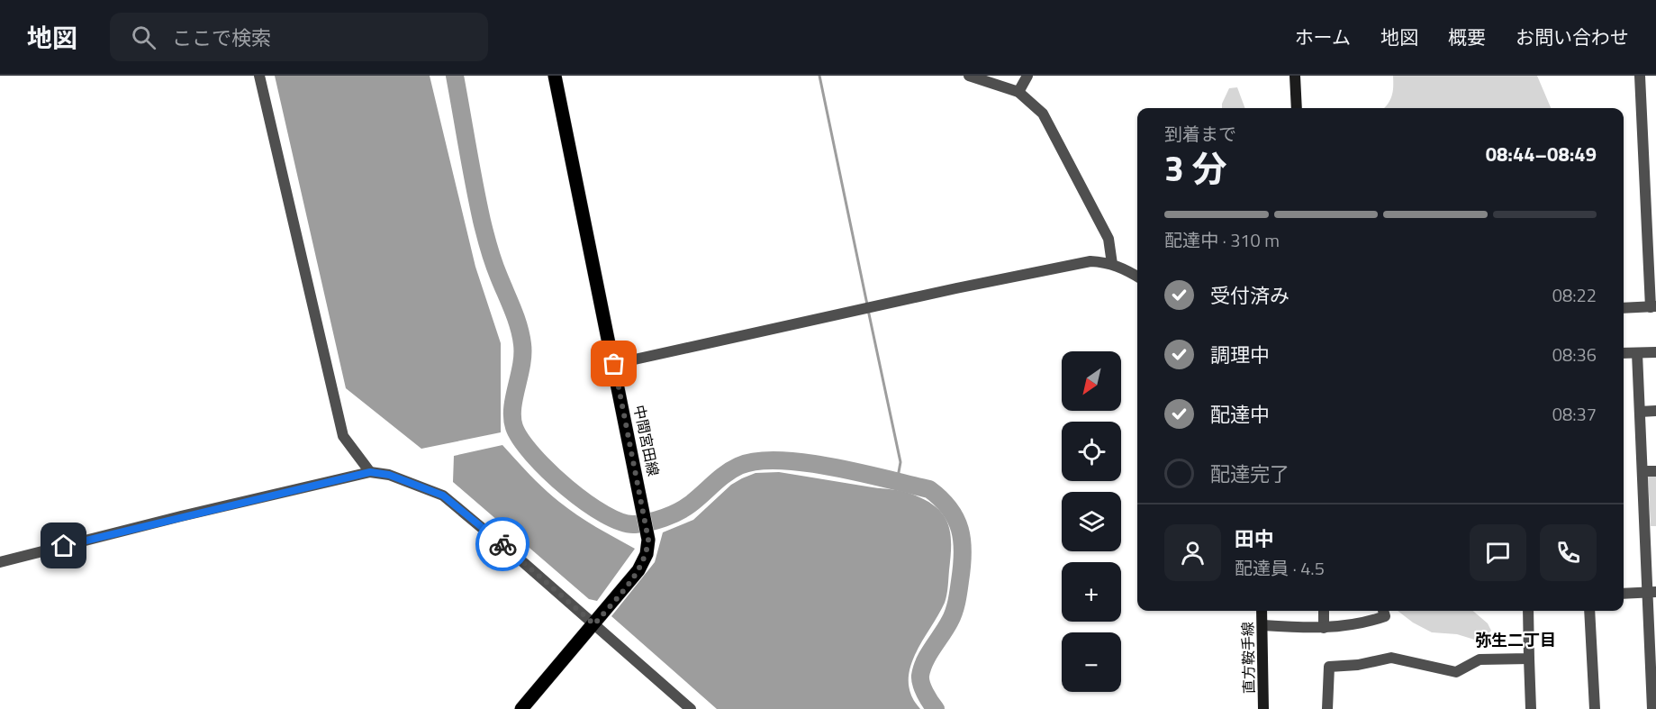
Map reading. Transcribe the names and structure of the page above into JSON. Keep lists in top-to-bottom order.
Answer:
{
  "streets": {
    "main road": ["中間宮田線", "直方鞍手線"]
  },
  "districts": ["弥生二丁目"],
  "north": "bottom left",
  "page": {
    "header": "地図",
    "search": "ここで検索",
    "nav": [
      "ホーム",
      "地図",
      "概要",
      "お問い合わせ"
    ],
    "heading": ["3 分", "到着まで", "08:44–08:49"],
    "panel": ["田中", "配達員 · 4.5"],
    "bar": "配達中 · 310 m",
    "list": [
      ["受付済み", "08:22"],
      ["調理中", "08:36"],
      ["配達中", "08:37"],
      "配達完了"
    ],
    "map_buttons": ["+", "−"]
  }
}
